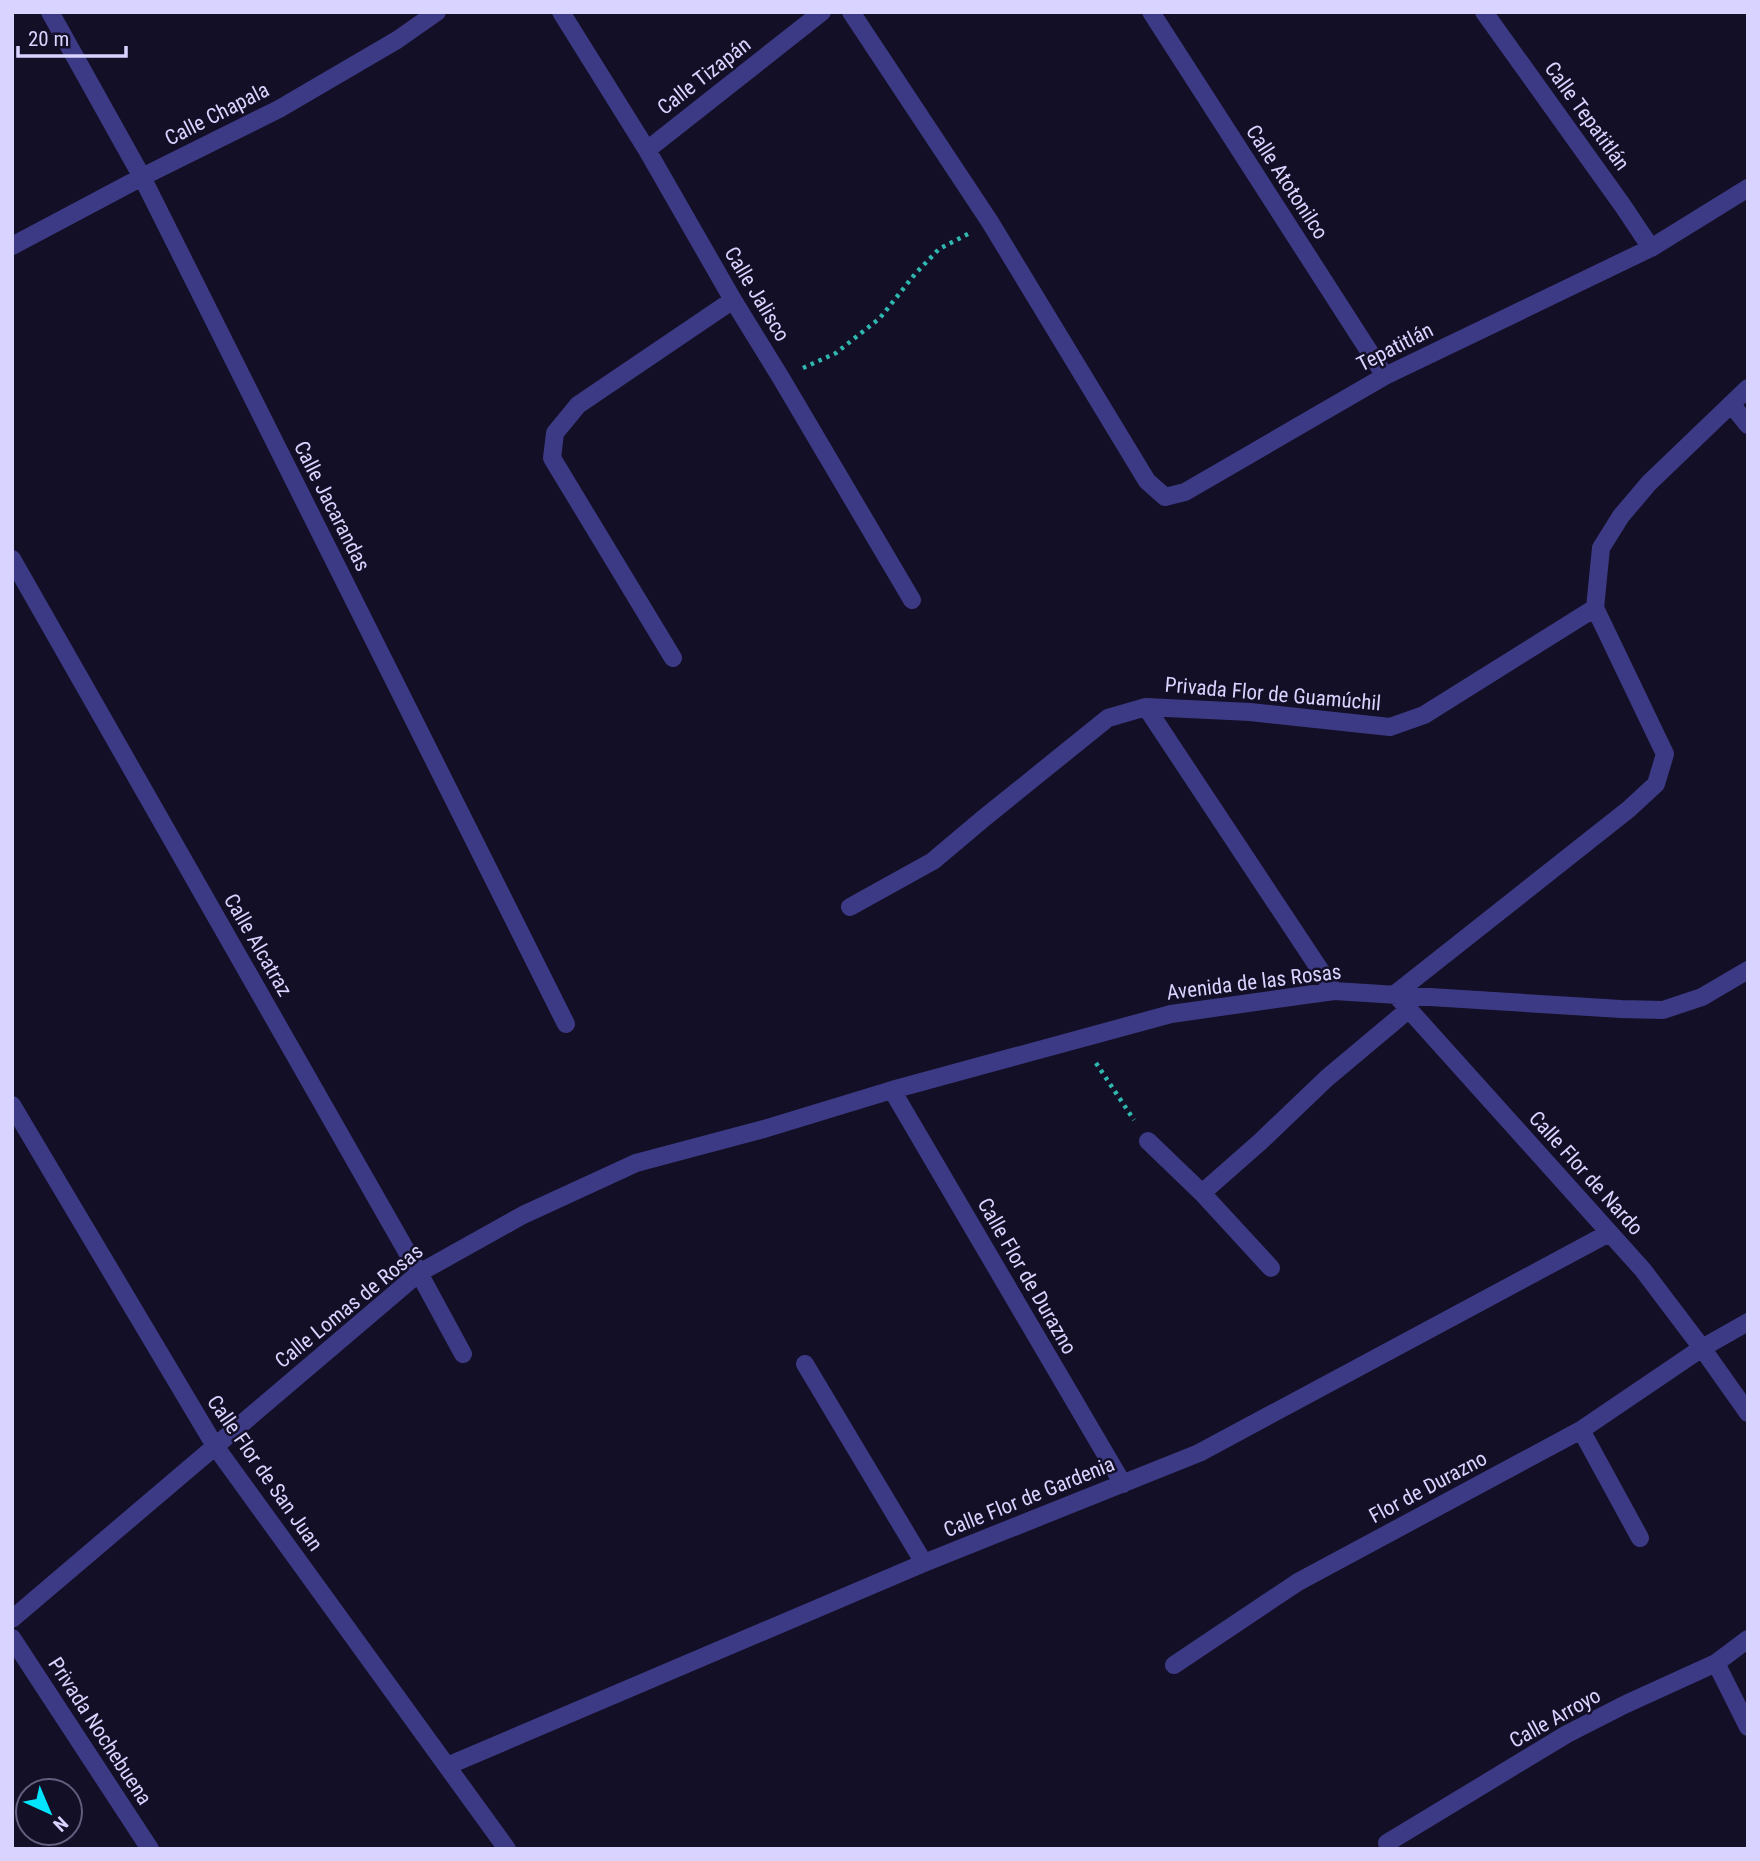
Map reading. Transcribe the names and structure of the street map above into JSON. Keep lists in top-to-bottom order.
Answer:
{
  "streets": {
    "street": [
      "Calle Tizapán",
      "Calle Chapala",
      "Calle Tepatitlán",
      "Calle Atotonilco",
      "Calle Jalisco",
      "Tepatitlán",
      "Calle Jacarandas",
      "Privada Flor de Guamúchil",
      "Calle Alcatraz",
      "Avenida de las Rosas",
      "Calle Flor de Nardo",
      "Calle Flor de Durazno",
      "Calle Lomas de Rosas",
      "Calle Flor de San Juan",
      "Flor de Durazno",
      "Calle Flor de Gardenia",
      "Calle Arroyo",
      "Privada Nochebuena"
    ]
  },
  "crossings": [
    ["Calle Tizapán", "Calle Jalisco"],
    ["Calle Chapala", "Calle Jacarandas"],
    ["Calle Tepatitlán", "Tepatitlán"],
    ["Calle Atotonilco", "Tepatitlán"],
    ["Privada Flor de Guamúchil", "Avenida de las Rosas"],
    ["Calle Alcatraz", "Calle Lomas de Rosas"],
    ["Avenida de las Rosas", "Calle Flor de Nardo"],
    ["Avenida de las Rosas", "Calle Flor de Durazno"],
    ["Avenida de las Rosas", "Calle Lomas de Rosas"],
    ["Calle Flor de Nardo", "Flor de Durazno"],
    ["Calle Flor de Nardo", "Calle Flor de Gardenia"],
    ["Calle Flor de Durazno", "Calle Lomas de Rosas"],
    ["Calle Flor de Durazno", "Calle Flor de Gardenia"],
    ["Calle Lomas de Rosas", "Calle Flor de San Juan"],
    ["Calle Flor de San Juan", "Calle Flor de Gardenia"]
  ],
  "scale_bar": "20 m",
  "north": "bottom right"
}
